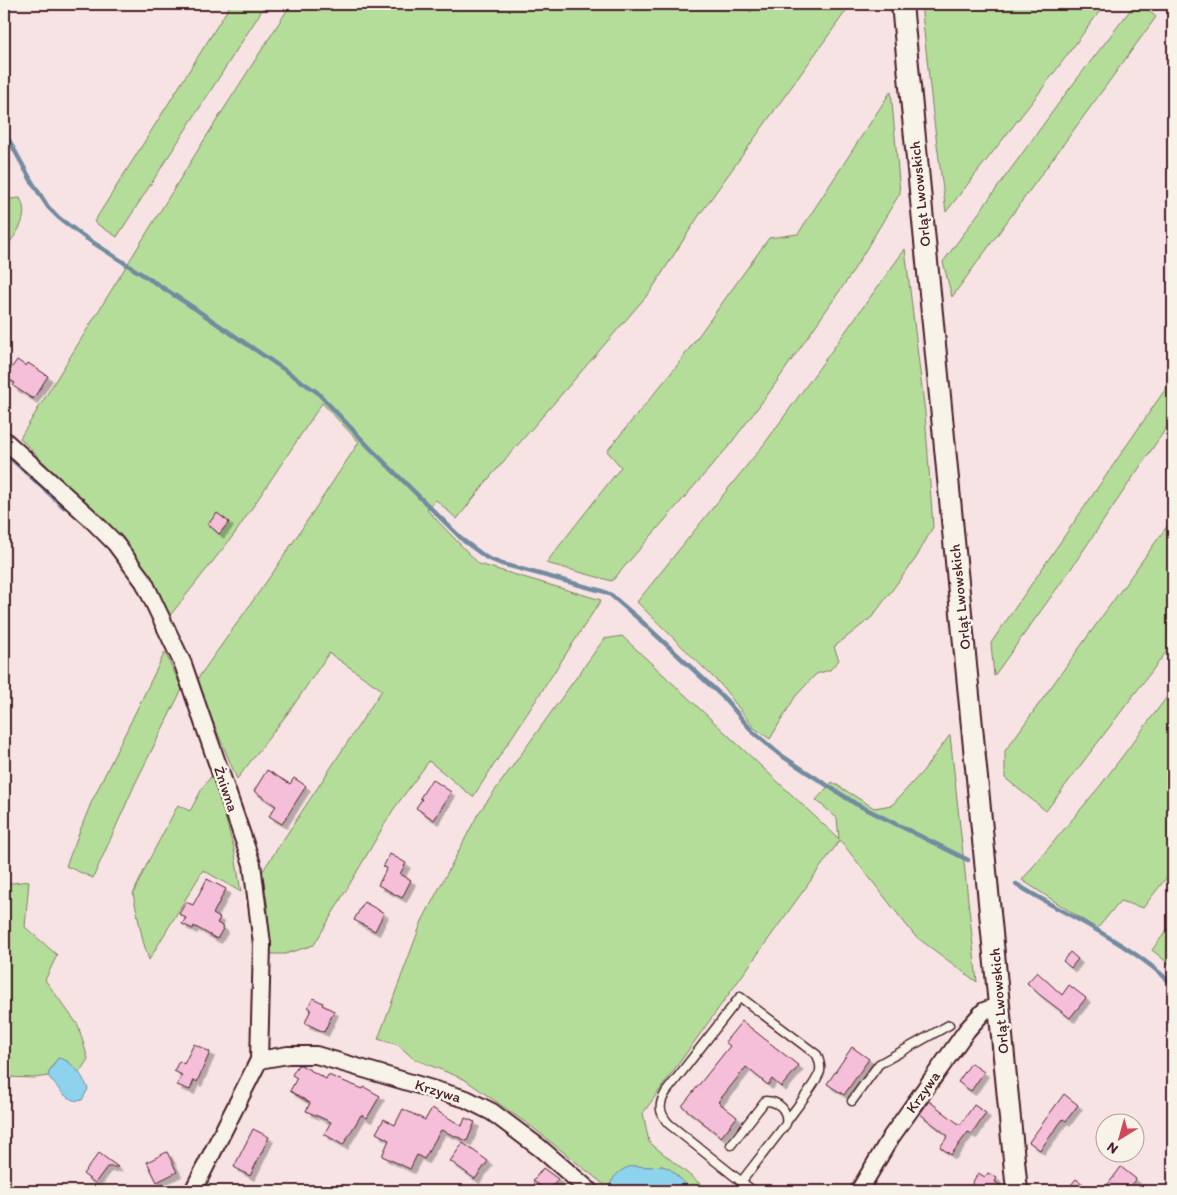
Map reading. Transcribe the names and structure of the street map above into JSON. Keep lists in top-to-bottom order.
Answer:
{
  "streets": {
    "street": ["Orląt Lwowskich", "Żniwna", "Krzywa"]
  },
  "crossings": [
    ["Orląt Lwowskich", "Krzywa"],
    ["Żniwna", "Krzywa"]
  ],
  "north": "bottom left"
}
